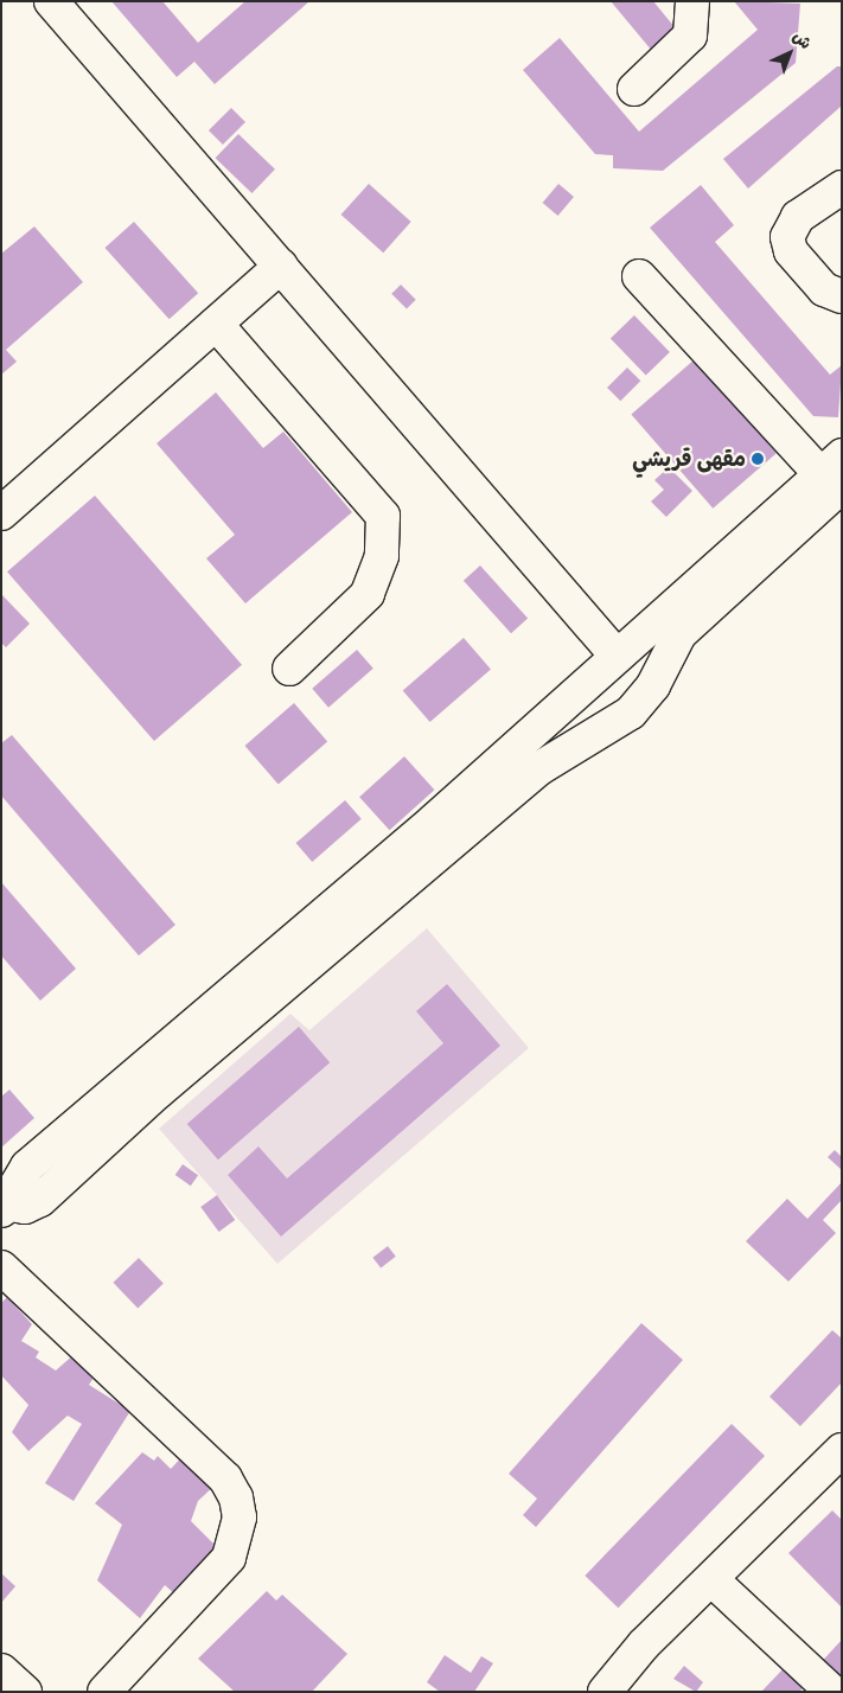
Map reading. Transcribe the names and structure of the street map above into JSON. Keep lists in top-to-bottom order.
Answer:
{
  "places": ["مقهى قريشي"],
  "north": "top right"
}
